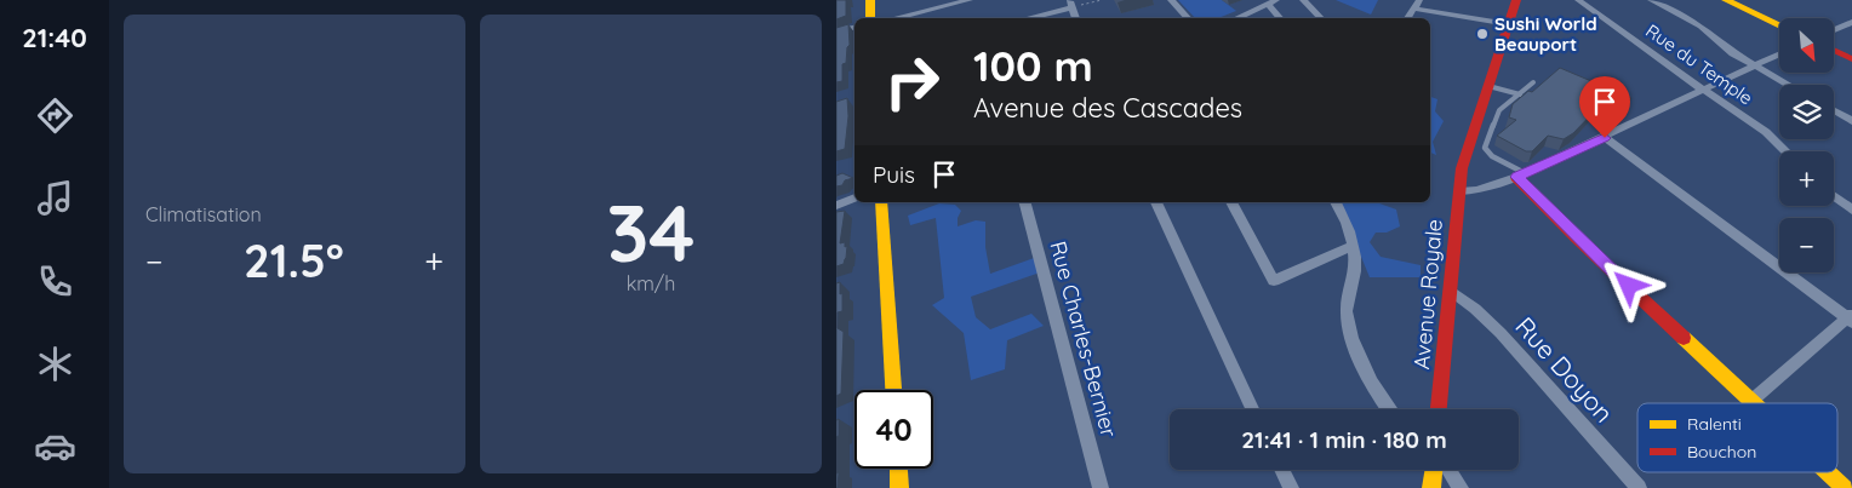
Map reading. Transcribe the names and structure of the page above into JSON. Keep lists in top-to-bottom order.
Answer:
{
  "streets": {
    "street": [
      "Rue du Temple",
      "Avenue Royale",
      "Rue Charles-Bernier",
      "Rue Doyon"
    ]
  },
  "crossings": [
    ["Avenue Royale", "Rue Doyon"]
  ],
  "places": ["Sushi World Beauport"],
  "legend": ["Ralenti", "Bouchon"],
  "north": "bottom right",
  "page": {
    "tabs": "21:40",
    "tile": [
      "Climatisation",
      ["34", "km/h"]
    ],
    "map_buttons": ["+", "−"],
    "turn": ["100 m", "Avenue des Cascades"],
    "then": "Puis",
    "heat": ["−", "21.5°", "+"],
    "limit": "40",
    "trip": "21:41 · 1 min · 180 m"
  }
}
